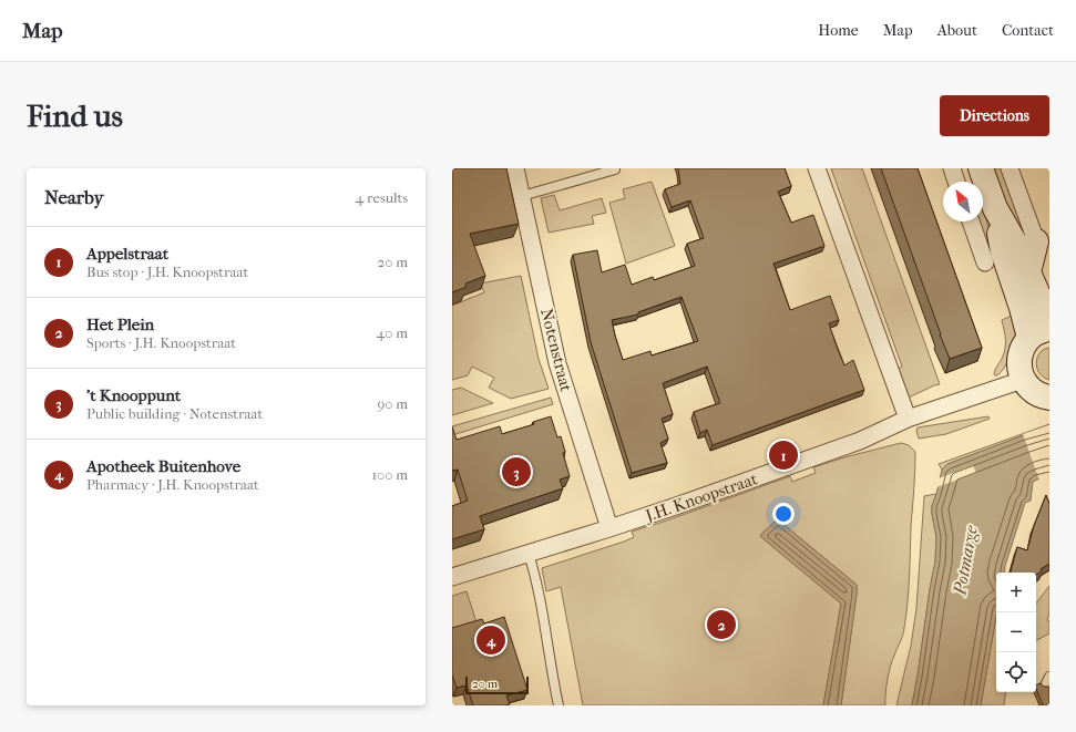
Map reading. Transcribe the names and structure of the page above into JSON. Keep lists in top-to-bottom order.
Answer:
{
  "streets": {
    "street": ["Notenstraat", "J.H. Knoopstraat"]
  },
  "crossings": [
    ["Notenstraat", "J.H. Knoopstraat"]
  ],
  "water": ["Potmarge"],
  "scale_bar": "20 m",
  "north": "top left",
  "page": {
    "header": "Map",
    "nav": [
      "Home",
      "Map",
      "About",
      "Contact"
    ],
    "buttons": "Directions",
    "title": "Find us",
    "heading": ["Nearby", "4 results"],
    "list": [
      {
        "mark": "1",
        "name": "Appelstraat",
        "note": "Bus stop · J.H. Knoopstraat",
        "value": "20 m"
      },
      {
        "mark": "2",
        "name": "Het Plein",
        "note": "Sports · J.H. Knoopstraat",
        "value": "40 m"
      },
      {
        "mark": "3",
        "name": "'t Knooppunt",
        "note": "Public building · Notenstraat",
        "value": "90 m"
      },
      {
        "mark": "4",
        "name": "Apotheek Buitenhove",
        "note": "Pharmacy · J.H. Knoopstraat",
        "value": "100 m"
      }
    ],
    "pins": [
      "1",
      "3",
      "2",
      "4"
    ],
    "map_buttons": ["+", "−"],
    "scale": "20 m"
  }
}
